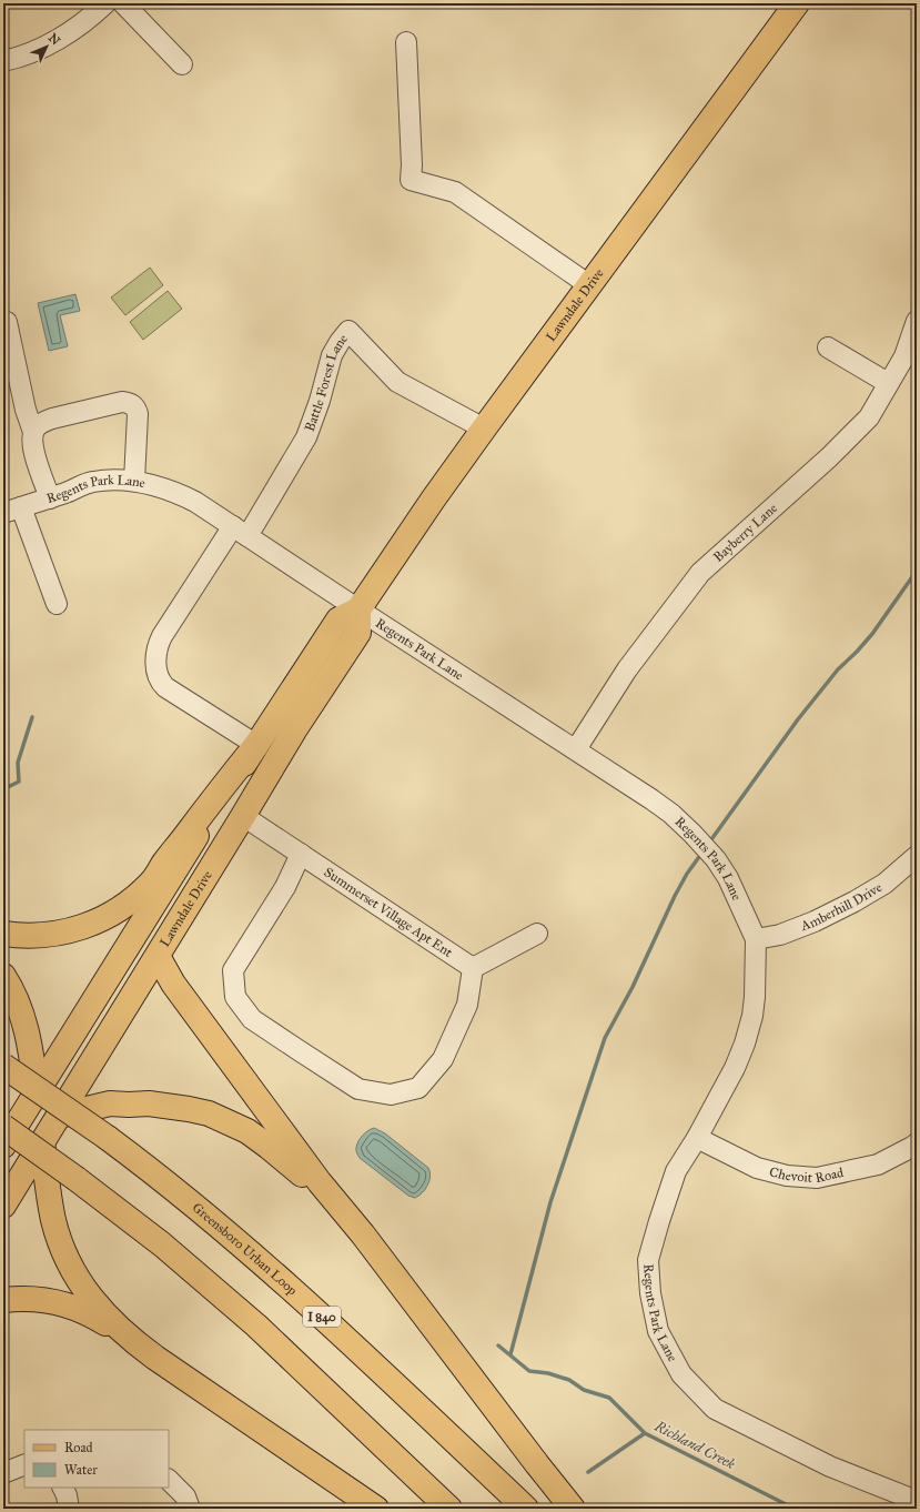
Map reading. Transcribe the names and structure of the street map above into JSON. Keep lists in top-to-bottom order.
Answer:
{
  "streets": {
    "main road": ["Lawndale Drive", "Greensboro Urban Loop", "I 840"],
    "street": [
      "Battle Forest Lane",
      "Regents Park Lane",
      "Bayberry Lane",
      "Amberhill Drive",
      "Summerset Village Apt Ent",
      "Chevoit Road"
    ]
  },
  "crossings": [
    ["Lawndale Drive", "Battle Forest Lane"],
    ["Lawndale Drive", "Regents Park Lane"],
    ["Lawndale Drive", "Summerset Village Apt Ent"],
    ["Battle Forest Lane", "Regents Park Lane"],
    ["Regents Park Lane", "Bayberry Lane"],
    ["Regents Park Lane", "Amberhill Drive"],
    ["Regents Park Lane", "Chevoit Road"]
  ],
  "water": ["Richland Creek"],
  "legend": ["Road", "Water"],
  "north": "top right"
}
